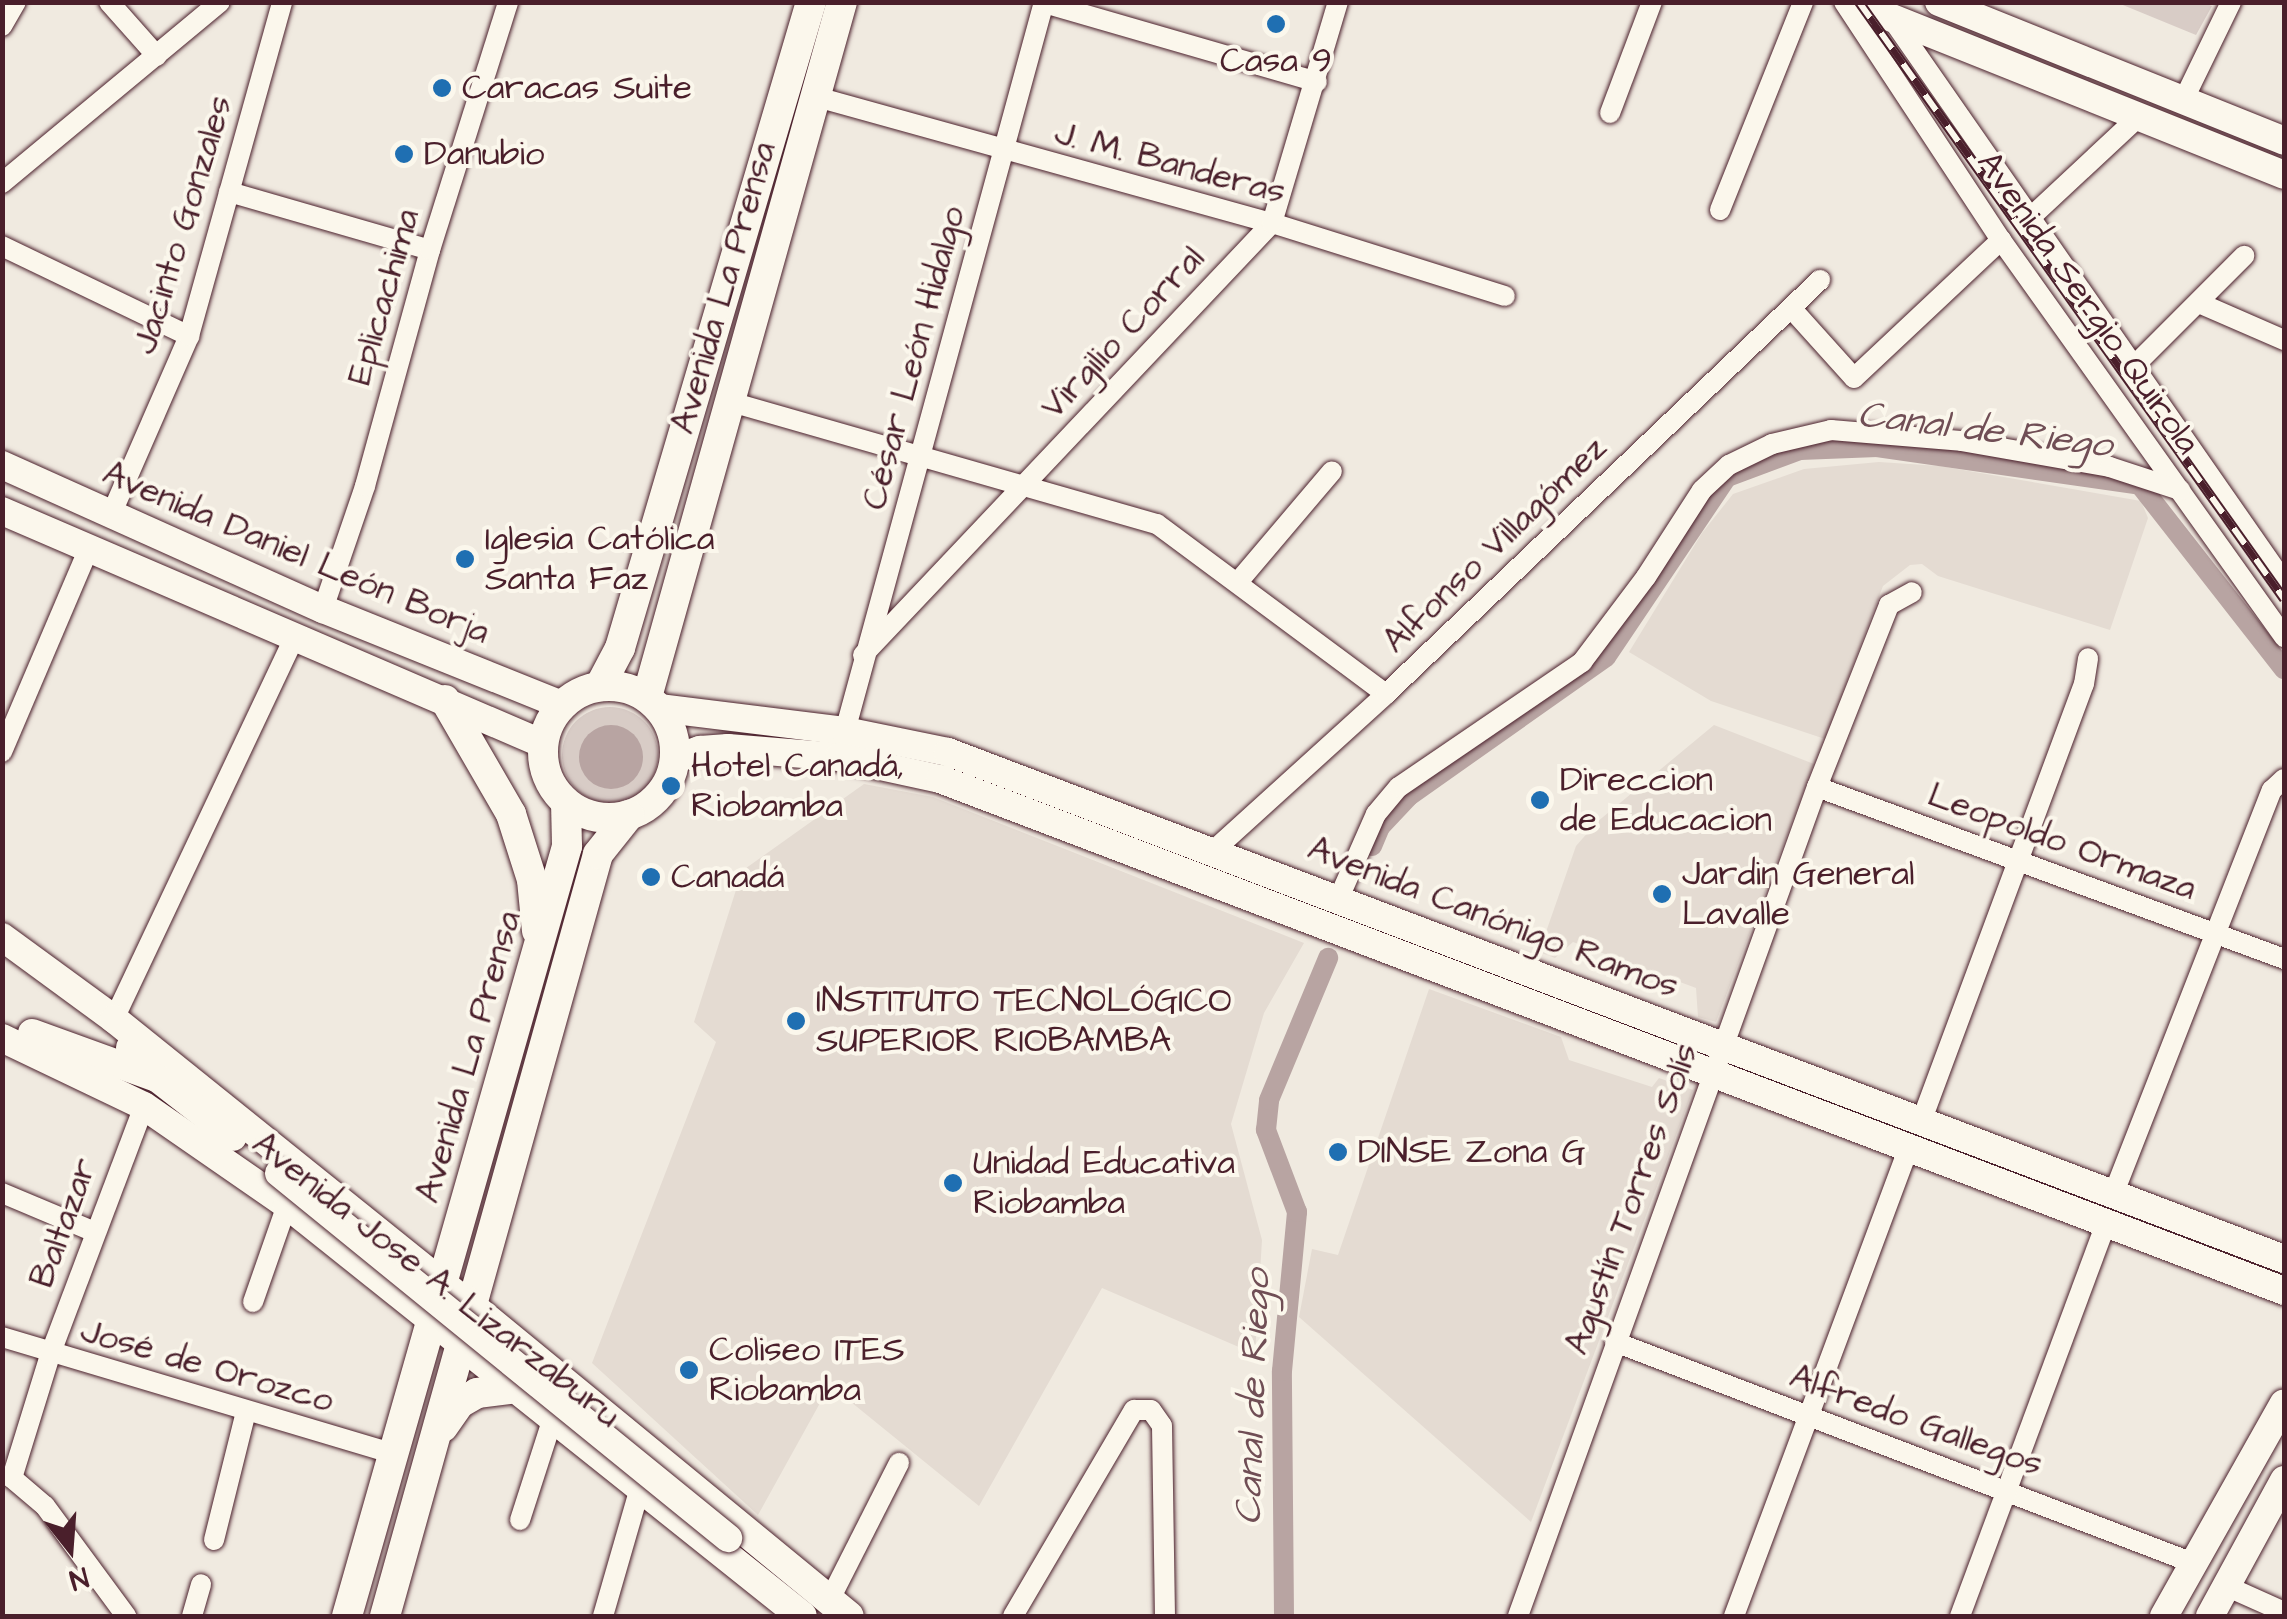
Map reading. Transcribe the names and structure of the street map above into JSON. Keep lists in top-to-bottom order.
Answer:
{
  "streets": {
    "main road": [
      "Avenida La Prensa",
      "Avenida Daniel León Borja",
      "Avenida Canónigo Ramos",
      "Avenida Jose A. Lizarzaburu"
    ],
    "street": [
      "J. M. Banderas",
      "Jacinto Gonzales",
      "Eplicachima",
      "Avenida Sergio Quirola",
      "Virgilio Corral",
      "César León Hidalgo",
      "Alfonso Villagómez",
      "Leopoldo Ormaza",
      "Agustín Torres Solís",
      "Baltazar",
      "José de Orozco",
      "Alfredo Gallegos"
    ]
  },
  "crossings": [
    ["J. M. Banderas", "Avenida La Prensa"],
    ["J. M. Banderas", "Virgilio Corral"],
    ["J. M. Banderas", "César León Hidalgo"],
    ["Jacinto Gonzales", "Avenida Daniel León Borja"],
    ["Avenida La Prensa", "Avenida Daniel León Borja"],
    ["Avenida La Prensa", "Avenida Canónigo Ramos"],
    ["Avenida La Prensa", "Avenida Jose A. Lizarzaburu"],
    ["Avenida La Prensa", "José de Orozco"],
    ["Eplicachima", "Avenida Daniel León Borja"],
    ["Virgilio Corral", "César León Hidalgo"],
    ["César León Hidalgo", "Avenida Canónigo Ramos"],
    ["Alfonso Villagómez", "Avenida Canónigo Ramos"],
    ["Avenida Daniel León Borja", "Avenida Canónigo Ramos"],
    ["Leopoldo Ormaza", "Agustín Torres Solís"],
    ["Avenida Canónigo Ramos", "Agustín Torres Solís"],
    ["Agustín Torres Solís", "Alfredo Gallegos"],
    ["Baltazar", "Avenida Jose A. Lizarzaburu"],
    ["Baltazar", "José de Orozco"]
  ],
  "water": ["Canal de Riego"],
  "places": [
    "Casa 9",
    "Caracas Suite",
    "Danubio",
    "Iglesia Católica Santa Faz",
    "Hotel Canadá, Riobamba",
    "Direccion de Educacion",
    "Canadá",
    "Jardin General Lavalle",
    "INSTITUTO TECNOLÓGICO SUPERIOR RIOBAMBA",
    "DINSE Zona G",
    "Unidad Educativa Riobamba",
    "Coliseo ITES Riobamba"
  ],
  "north": "bottom"
}
